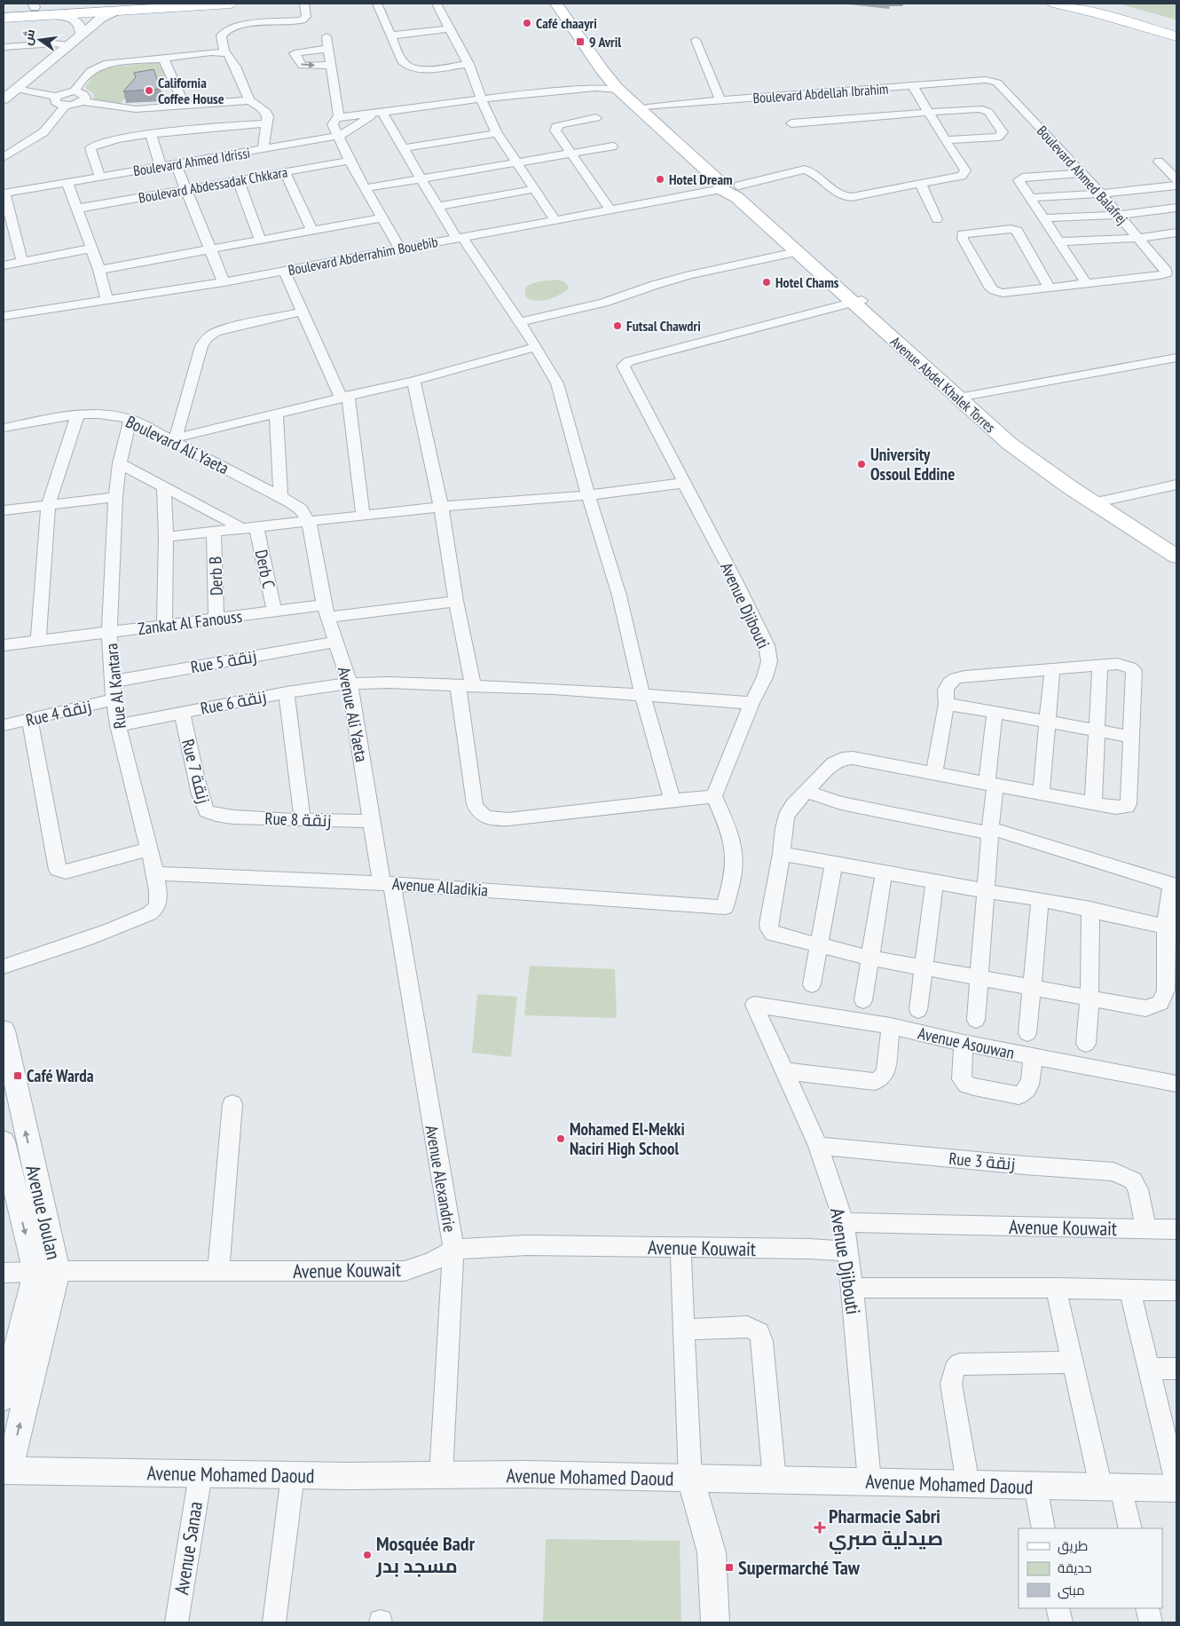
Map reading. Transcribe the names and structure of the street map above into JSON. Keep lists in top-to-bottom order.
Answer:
{
  "streets": {
    "main road": ["Avenue Abdel Khalek Torres"],
    "street": [
      "Boulevard Abdellah Ibrahim",
      "Boulevard Ahmed Idrissi",
      "Boulevard Ahmed Balafrej",
      "Boulevard Abdessadak Chkkara",
      "Boulevard Abderrahim Bouebib",
      "Boulevard Ali Yaeta",
      "Derb C",
      "Derb B",
      "Avenue Djibouti",
      "Zankat Al Fanouss",
      "Rue 5 زنقة",
      "Rue Al Kantara",
      "Rue 6 زنقة",
      "Rue 4 زنقة",
      "Avenue Ali Yaeta",
      "Rue 7 زنقة",
      "Rue 8 زنقة",
      "Avenue Alladikia",
      "Avenue Asouwan",
      "Rue 3 زنقة",
      "Avenue Alexandrie",
      "Avenue Joulan",
      "Avenue Kouwait",
      "Avenue Mohamed Daoud",
      "Avenue Sanaa"
    ]
  },
  "crossings": [
    ["Boulevard Abdellah Ibrahim", "Boulevard Ahmed Balafrej"],
    ["Boulevard Abdellah Ibrahim", "Avenue Abdel Khalek Torres"],
    ["Boulevard Abderrahim Bouebib", "Avenue Abdel Khalek Torres"],
    ["Avenue Abdel Khalek Torres", "Avenue Djibouti"],
    ["Boulevard Ali Yaeta", "Rue Al Kantara"],
    ["Boulevard Ali Yaeta", "Avenue Ali Yaeta"],
    ["Derb C", "Zankat Al Fanouss"],
    ["Derb B", "Zankat Al Fanouss"],
    ["Avenue Djibouti", "Rue 6 زنقة"],
    ["Avenue Djibouti", "Avenue Alladikia"],
    ["Avenue Djibouti", "Avenue Asouwan"],
    ["Avenue Djibouti", "Rue 3 زنقة"],
    ["Avenue Djibouti", "Avenue Kouwait"],
    ["Avenue Djibouti", "Avenue Mohamed Daoud"],
    ["Zankat Al Fanouss", "Rue Al Kantara"],
    ["Zankat Al Fanouss", "Avenue Ali Yaeta"],
    ["Rue 5 زنقة", "Rue Al Kantara"],
    ["Rue 5 زنقة", "Avenue Ali Yaeta"],
    ["Rue Al Kantara", "Rue 6 زنقة"],
    ["Rue Al Kantara", "Rue 4 زنقة"],
    ["Rue Al Kantara", "Avenue Alladikia"],
    ["Rue 6 زنقة", "Avenue Ali Yaeta"],
    ["Rue 6 زنقة", "Rue 7 زنقة"],
    ["Avenue Ali Yaeta", "Rue 8 زنقة"],
    ["Avenue Ali Yaeta", "Avenue Alladikia"],
    ["Avenue Ali Yaeta", "Avenue Alexandrie"],
    ["Rue 7 زنقة", "Rue 8 زنقة"],
    ["Avenue Alladikia", "Avenue Alexandrie"],
    ["Rue 3 زنقة", "Avenue Kouwait"],
    ["Avenue Alexandrie", "Avenue Kouwait"],
    ["Avenue Alexandrie", "Avenue Mohamed Daoud"],
    ["Avenue Joulan", "Avenue Kouwait"],
    ["Avenue Joulan", "Avenue Mohamed Daoud"],
    ["Avenue Mohamed Daoud", "Avenue Sanaa"]
  ],
  "places": {
    "other": [
      "Café chaayri",
      "California Coffee House",
      "Hotel Dream",
      "Hotel Chams",
      "Futsal Chawdri",
      "University Ossoul Eddine",
      "Mohamed El-Mekki Naciri High School",
      "Mosquée Badr مسجد بدر"
    ],
    "transit": ["9 Avril", "Café Warda", "Supermarché Taw"],
    "health": ["Pharmacie Sabri صيدلية صبري"]
  },
  "legend": ["طريق", "حديقة", "مبنى"],
  "north": "left"
}
